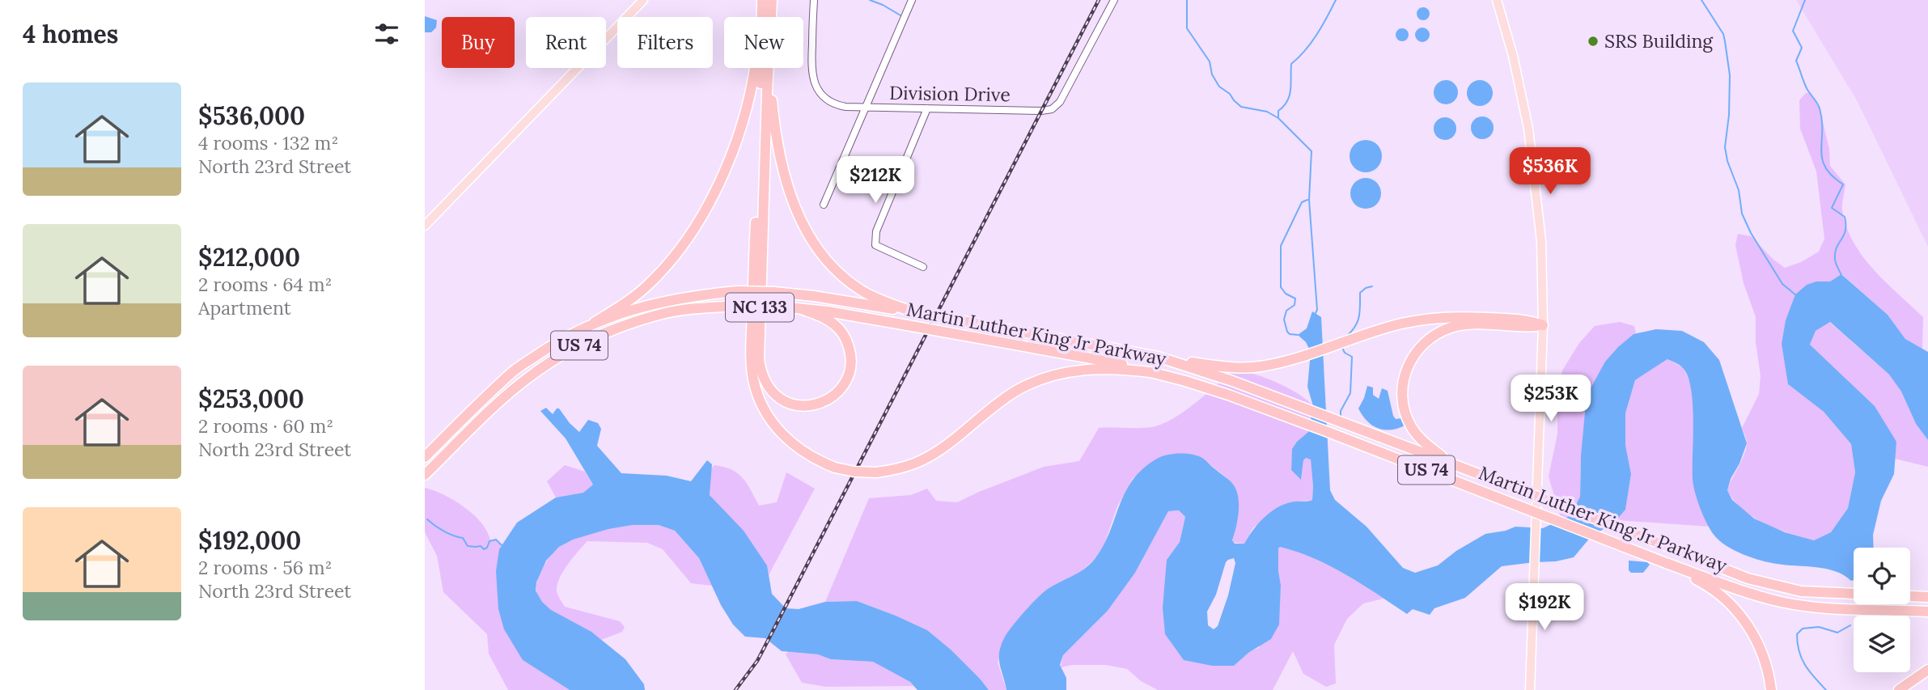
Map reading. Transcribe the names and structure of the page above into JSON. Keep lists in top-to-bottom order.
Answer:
{
  "streets": {
    "highway": ["NC 133", "Martin Luther King Jr Parkway", "US 74"],
    "street": ["Division Drive"]
  },
  "crossings": [
    ["NC 133", "Martin Luther King Jr Parkway"]
  ],
  "places": ["SRS Building"],
  "page": {
    "heading": "4 homes",
    "chip": [
      "Buy",
      "Rent",
      "Filters",
      "New"
    ],
    "list": [
      {
        "name": "$536,000",
        "note": "4 rooms · 132 m² · North 23rd Street"
      },
      {
        "name": "$212,000",
        "note": "2 rooms · 64 m² · Apartment"
      },
      {
        "name": "$253,000",
        "note": "2 rooms · 60 m² · North 23rd Street"
      },
      {
        "name": "$192,000",
        "note": "2 rooms · 56 m² · North 23rd Street"
      }
    ],
    "price": [
      "$536K",
      "$212K",
      "$253K",
      "$192K"
    ]
  }
}
